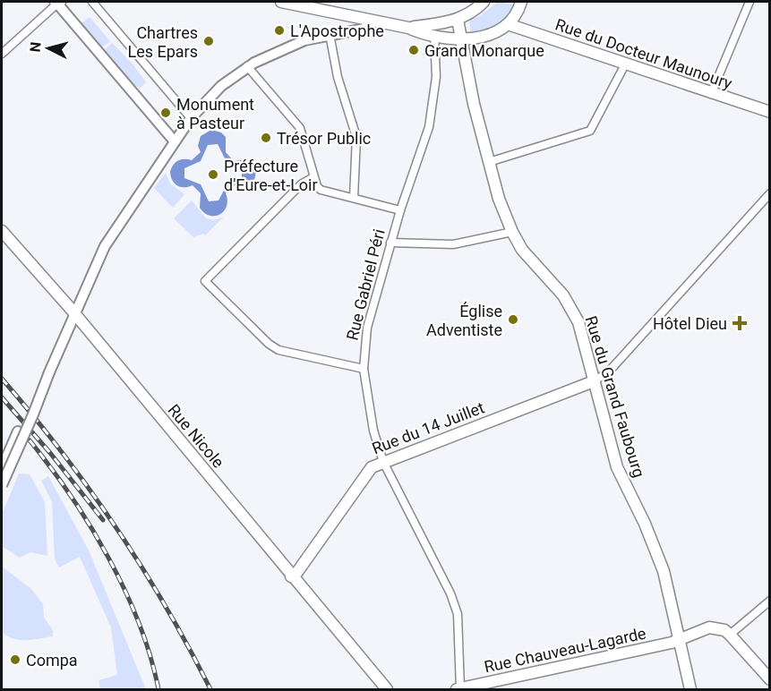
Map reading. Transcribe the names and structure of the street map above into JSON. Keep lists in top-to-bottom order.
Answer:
{
  "streets": {
    "main road": [
      "Rue du Docteur Maunoury",
      "Rue du Grand Faubourg",
      "Rue du 14 Juillet",
      "Rue Nicole",
      "Rue Chauveau-Lagarde"
    ],
    "street": ["Rue Gabriel Péri"]
  },
  "crossings": [
    ["Rue Gabriel Péri", "Rue du 14 Juillet"],
    ["Rue Gabriel Péri", "Rue Chauveau-Lagarde"],
    ["Rue du Grand Faubourg", "Rue du 14 Juillet"],
    ["Rue du Grand Faubourg", "Rue Chauveau-Lagarde"],
    ["Rue du 14 Juillet", "Rue Nicole"]
  ],
  "places": {
    "other": [
      "L'Apostrophe",
      "Chartres Les Epars",
      "Grand Monarque",
      "Monument à Pasteur",
      "Trésor Public",
      "Préfecture d'Eure-et-Loir",
      "Église Adventiste",
      "Compa"
    ],
    "health": ["Hôtel Dieu"]
  },
  "north": "left"
}
